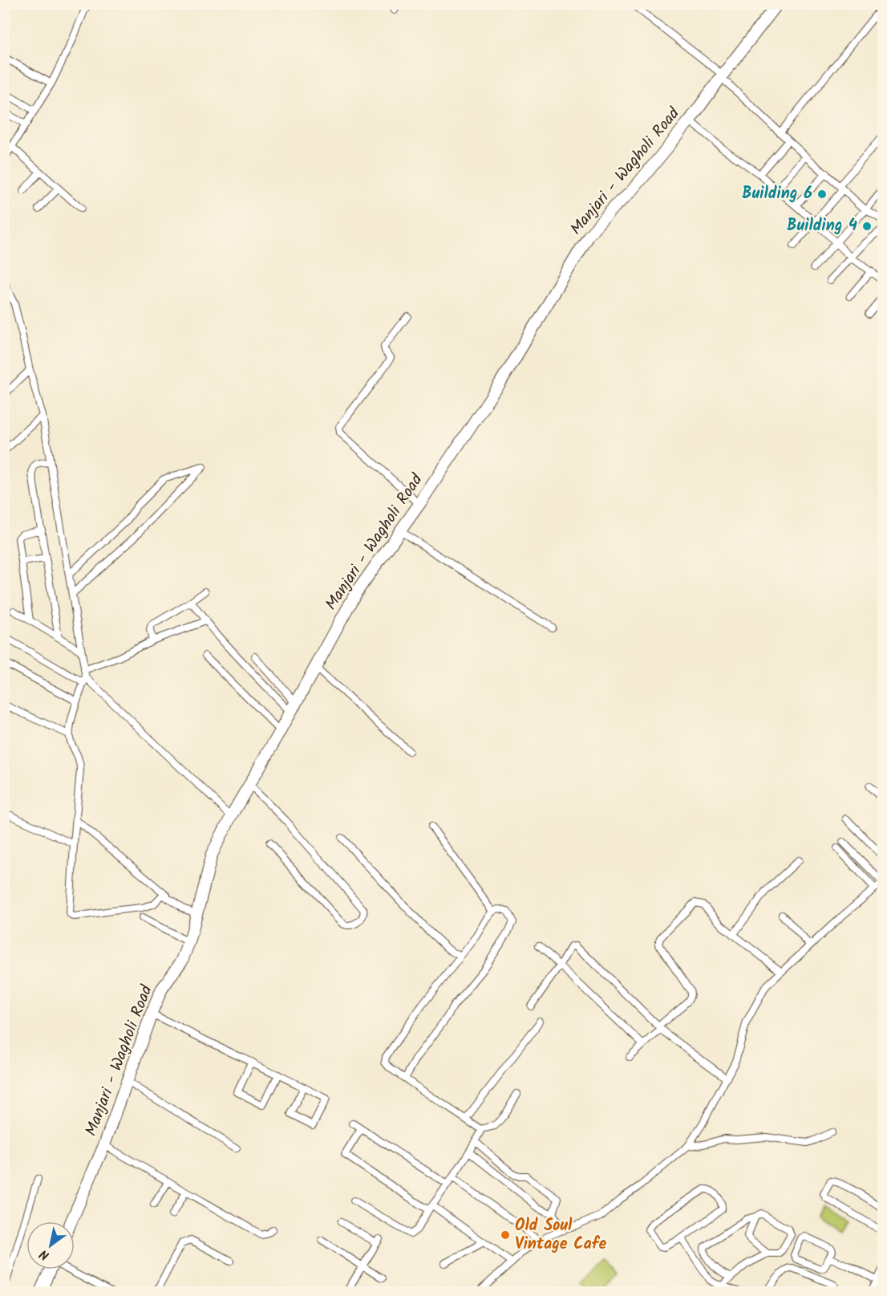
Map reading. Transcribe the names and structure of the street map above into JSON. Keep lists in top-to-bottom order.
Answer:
{
  "streets": {
    "main road": ["Manjari - Wagholi Road"]
  },
  "places": ["Building 6", "Building 4", "Old Soul Vintage Cafe"],
  "north": "bottom left"
}
